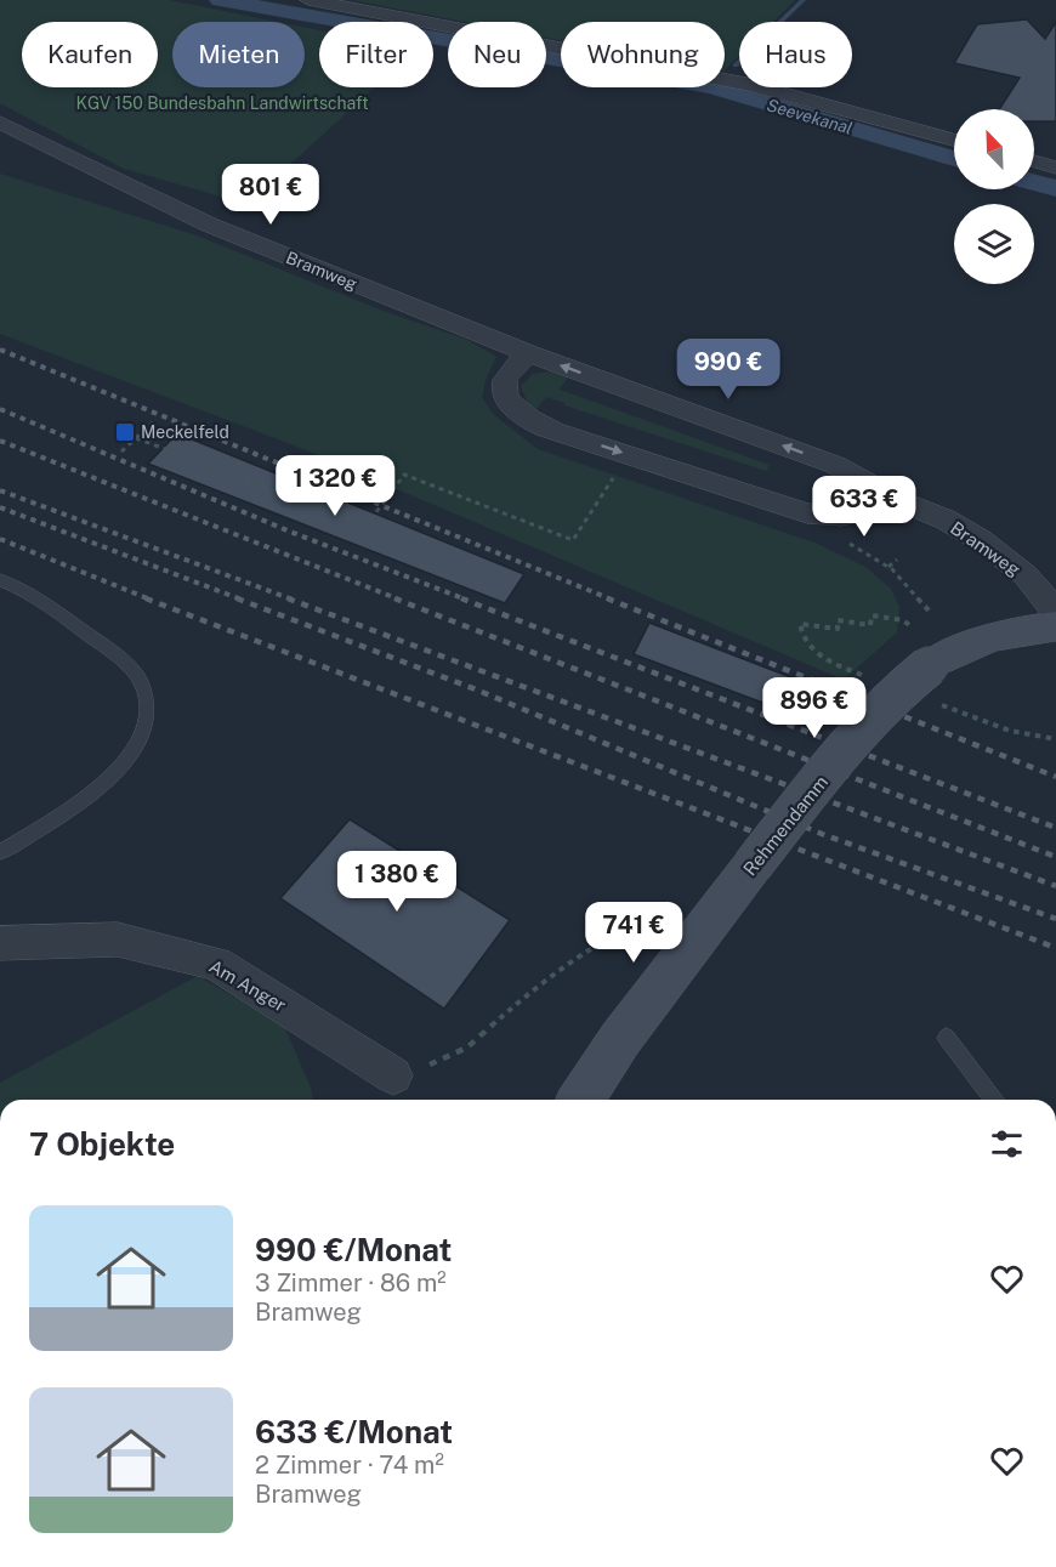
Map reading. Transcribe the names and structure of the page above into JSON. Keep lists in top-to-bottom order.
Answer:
{
  "streets": {
    "street": ["Bramweg", "Rehmendamm", "Am Anger"]
  },
  "water": ["Seevekanal"],
  "parks": ["KGV 150 Bundesbahn Landwirtschaft"],
  "places": {
    "transit": ["Meckelfeld"]
  },
  "north": "top left",
  "page": {
    "chip": [
      "Kaufen",
      "Mieten",
      "Filter",
      "Neu",
      "Wohnung",
      "Haus"
    ],
    "price": [
      "801 €",
      "990 €",
      "1 320 €",
      "633 €",
      "896 €",
      "1 380 €",
      "741 €"
    ],
    "heading": "7 Objekte",
    "list": [
      {
        "name": "990 €/Monat",
        "note": "3 Zimmer · 86 m² · Bramweg"
      },
      {
        "name": "633 €/Monat",
        "note": "2 Zimmer · 74 m² · Bramweg"
      }
    ]
  }
}
